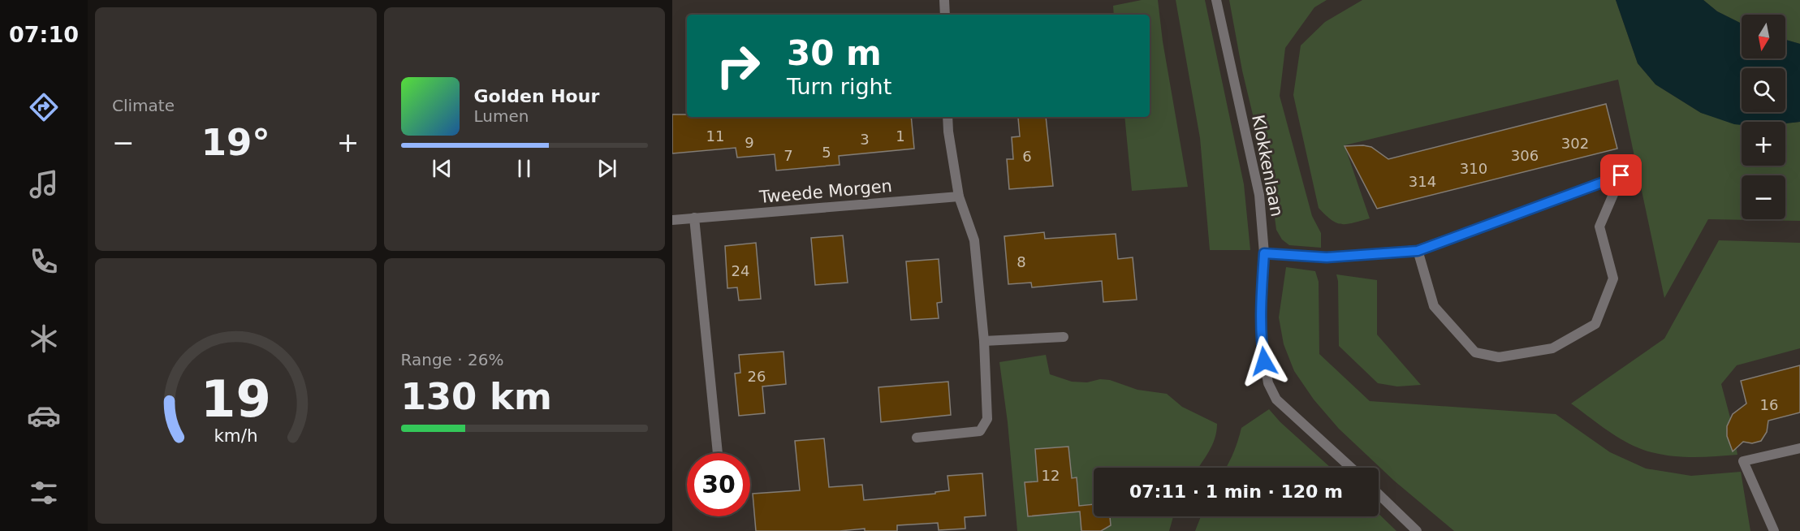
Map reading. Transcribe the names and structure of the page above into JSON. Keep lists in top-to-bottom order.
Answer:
{
  "streets": {
    "street": ["Klokkenlaan", "Tweede Morgen"]
  },
  "house_numbers": [
    "11",
    "1",
    "3",
    "9",
    "302",
    "5",
    "7",
    "306",
    "6",
    "310",
    "314",
    "8",
    "24",
    "26",
    "16",
    "12"
  ],
  "north": "bottom",
  "page": {
    "tabs": "07:10",
    "tile": [
      "Climate",
      ["Range · 26%", "130 km"]
    ],
    "map_buttons": ["+", "−"],
    "turn": ["30 m", "Turn right"],
    "song": ["Golden Hour", "Lumen"],
    "heat": ["−", "19°", "+"],
    "limit": "30",
    "trip": "07:11 · 1 min · 120 m",
    "gauge": ["19", "km/h"]
  }
}
